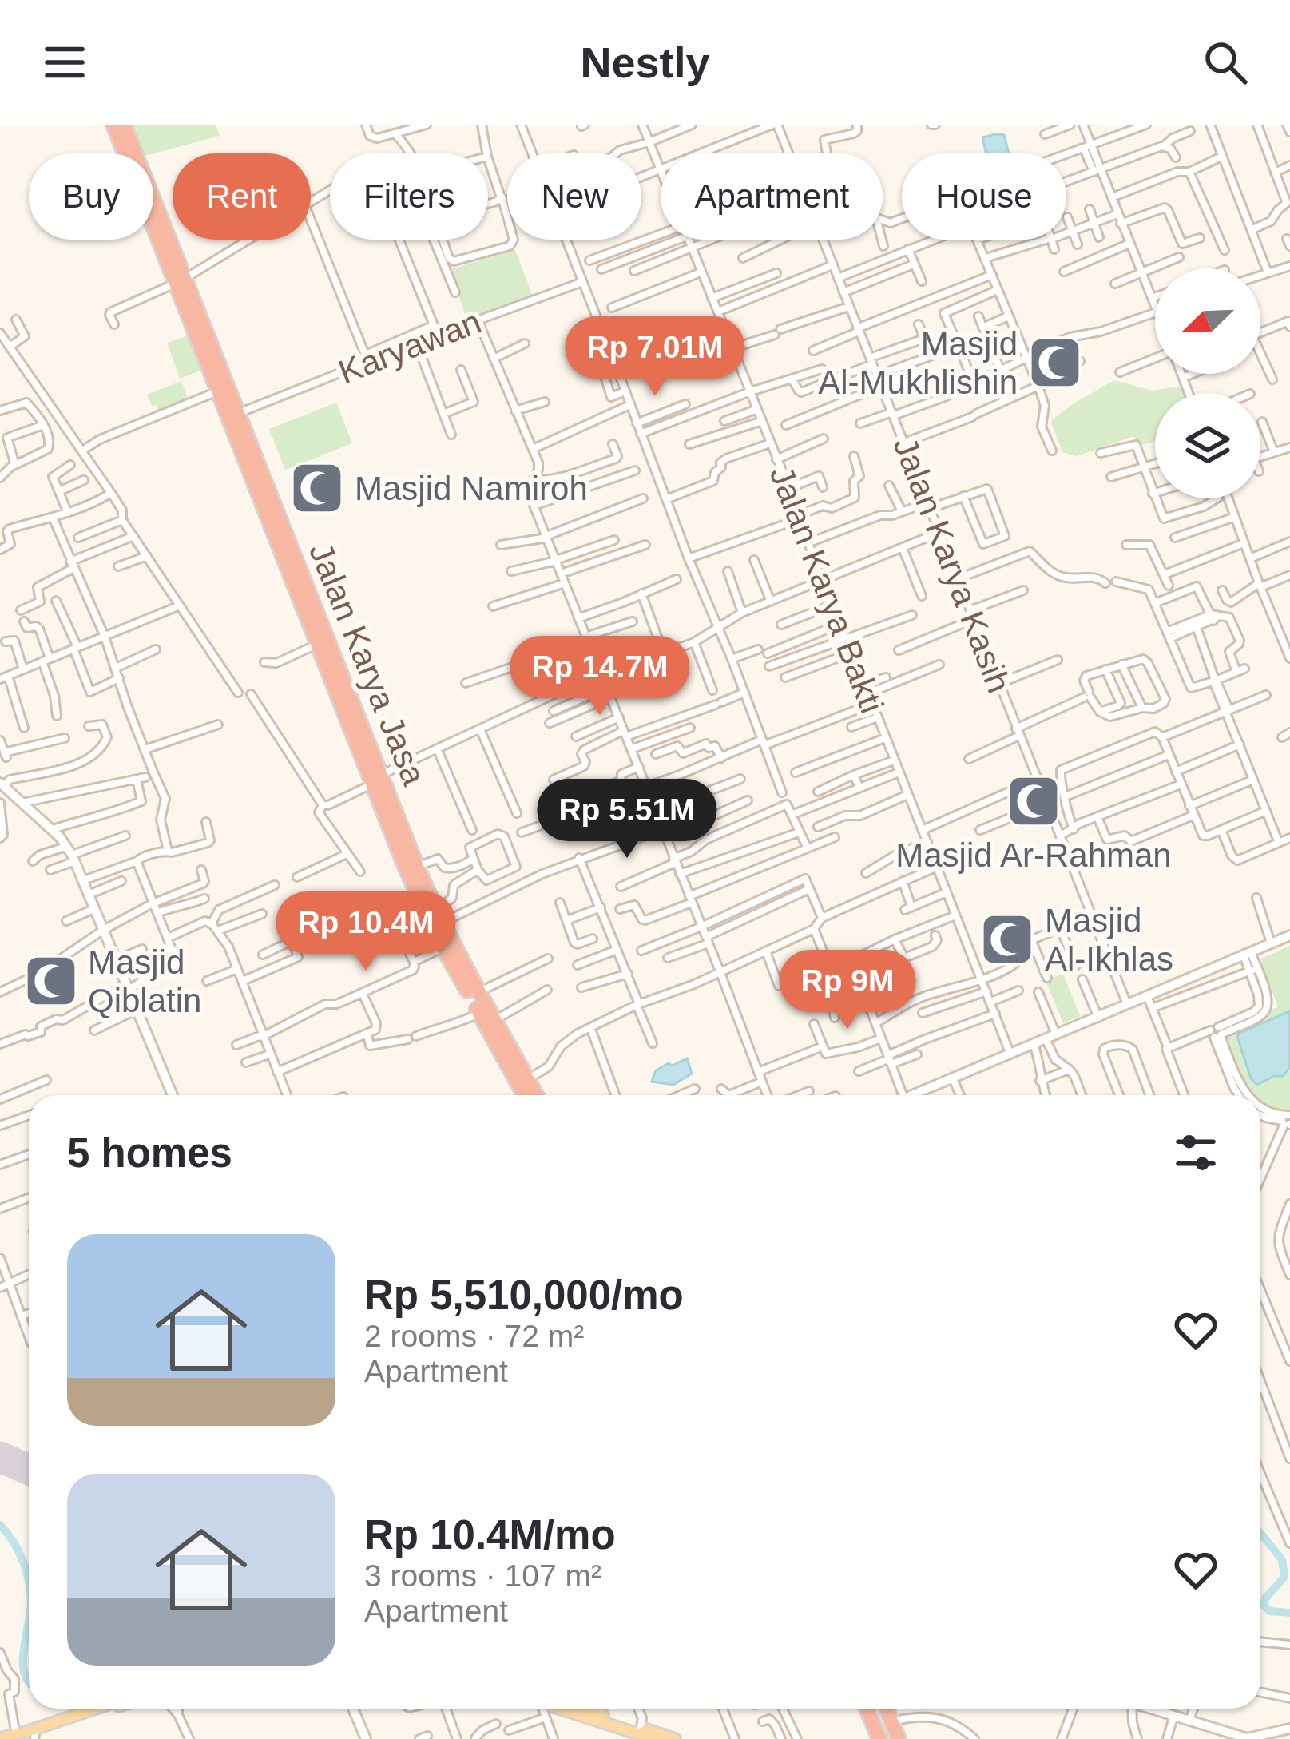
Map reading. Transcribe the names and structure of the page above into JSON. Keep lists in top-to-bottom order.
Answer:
{
  "streets": {
    "highway": ["Jalan Karya Jasa"],
    "street": ["Karyawan", "Jalan Karya Kasih", "Jalan Karya Bakti"]
  },
  "crossings": [
    ["Karyawan", "Jalan Karya Jasa"]
  ],
  "places": {
    "mosque": [
      "Masjid Al-Mukhlishin",
      "Masjid Namiroh",
      "Masjid Ar-Rahman",
      "Masjid Al-Ikhlas",
      "Masjid Qiblatin"
    ]
  },
  "north": "bottom left",
  "page": {
    "header": "Nestly",
    "chip": [
      "Buy",
      "Rent",
      "Filters",
      "New",
      "Apartment",
      "House"
    ],
    "price": [
      "Rp 7.01M",
      "Rp 14.7M",
      "Rp 5.51M",
      "Rp 10.4M",
      "Rp 9M"
    ],
    "heading": "5 homes",
    "list": [
      {
        "name": "Rp 5,510,000/mo",
        "note": "2 rooms · 72 m² · Apartment"
      },
      {
        "name": "Rp 10.4M/mo",
        "note": "3 rooms · 107 m² · Apartment"
      }
    ]
  }
}
